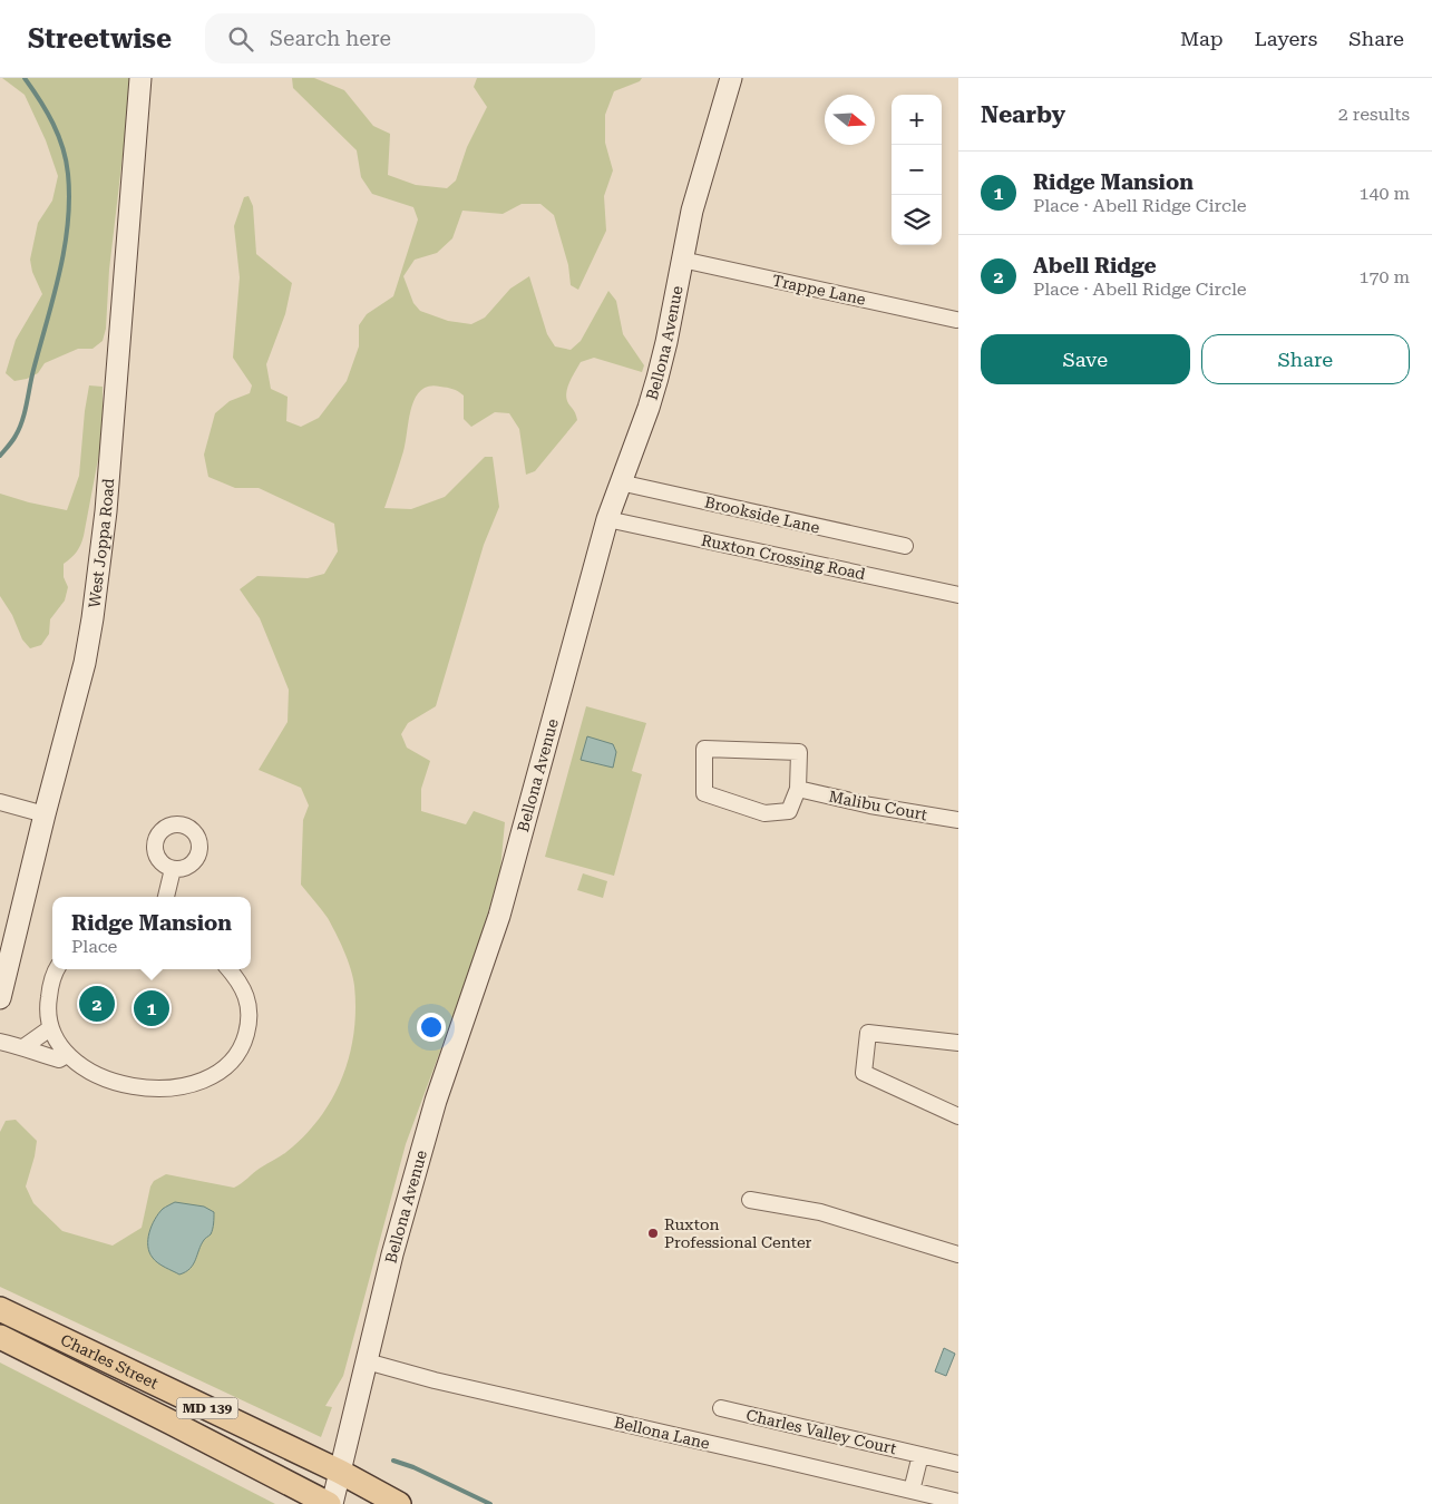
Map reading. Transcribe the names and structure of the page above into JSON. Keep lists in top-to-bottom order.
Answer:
{
  "streets": {
    "main road": ["Charles Street", "MD 139"],
    "street": [
      "Trappe Lane",
      "Bellona Avenue",
      "Brookside Lane",
      "West Joppa Road",
      "Ruxton Crossing Road",
      "Malibu Court",
      "Charles Valley Court",
      "Bellona Lane"
    ]
  },
  "crossings": [
    ["Trappe Lane", "Bellona Avenue"],
    ["Bellona Avenue", "Brookside Lane"],
    ["Bellona Avenue", "Ruxton Crossing Road"],
    ["Bellona Avenue", "Charles Street"],
    ["Bellona Avenue", "Bellona Lane"]
  ],
  "places": ["Ruxton Professional Center"],
  "north": "right",
  "page": {
    "header": "Streetwise",
    "search": "Search here",
    "nav": ["Map", "Layers", "Share"],
    "heading": ["Nearby", "2 results"],
    "map_buttons": ["+", "−"],
    "list": [
      {
        "mark": "1",
        "name": "Ridge Mansion",
        "note": "Place · Abell Ridge Circle",
        "value": "140 m"
      },
      {
        "mark": "2",
        "name": "Abell Ridge",
        "note": "Place · Abell Ridge Circle",
        "value": "170 m"
      }
    ],
    "buttons": ["Save", "Share"],
    "popup": ["Ridge Mansion", "Place"],
    "pins": ["2", "1"]
  }
}
